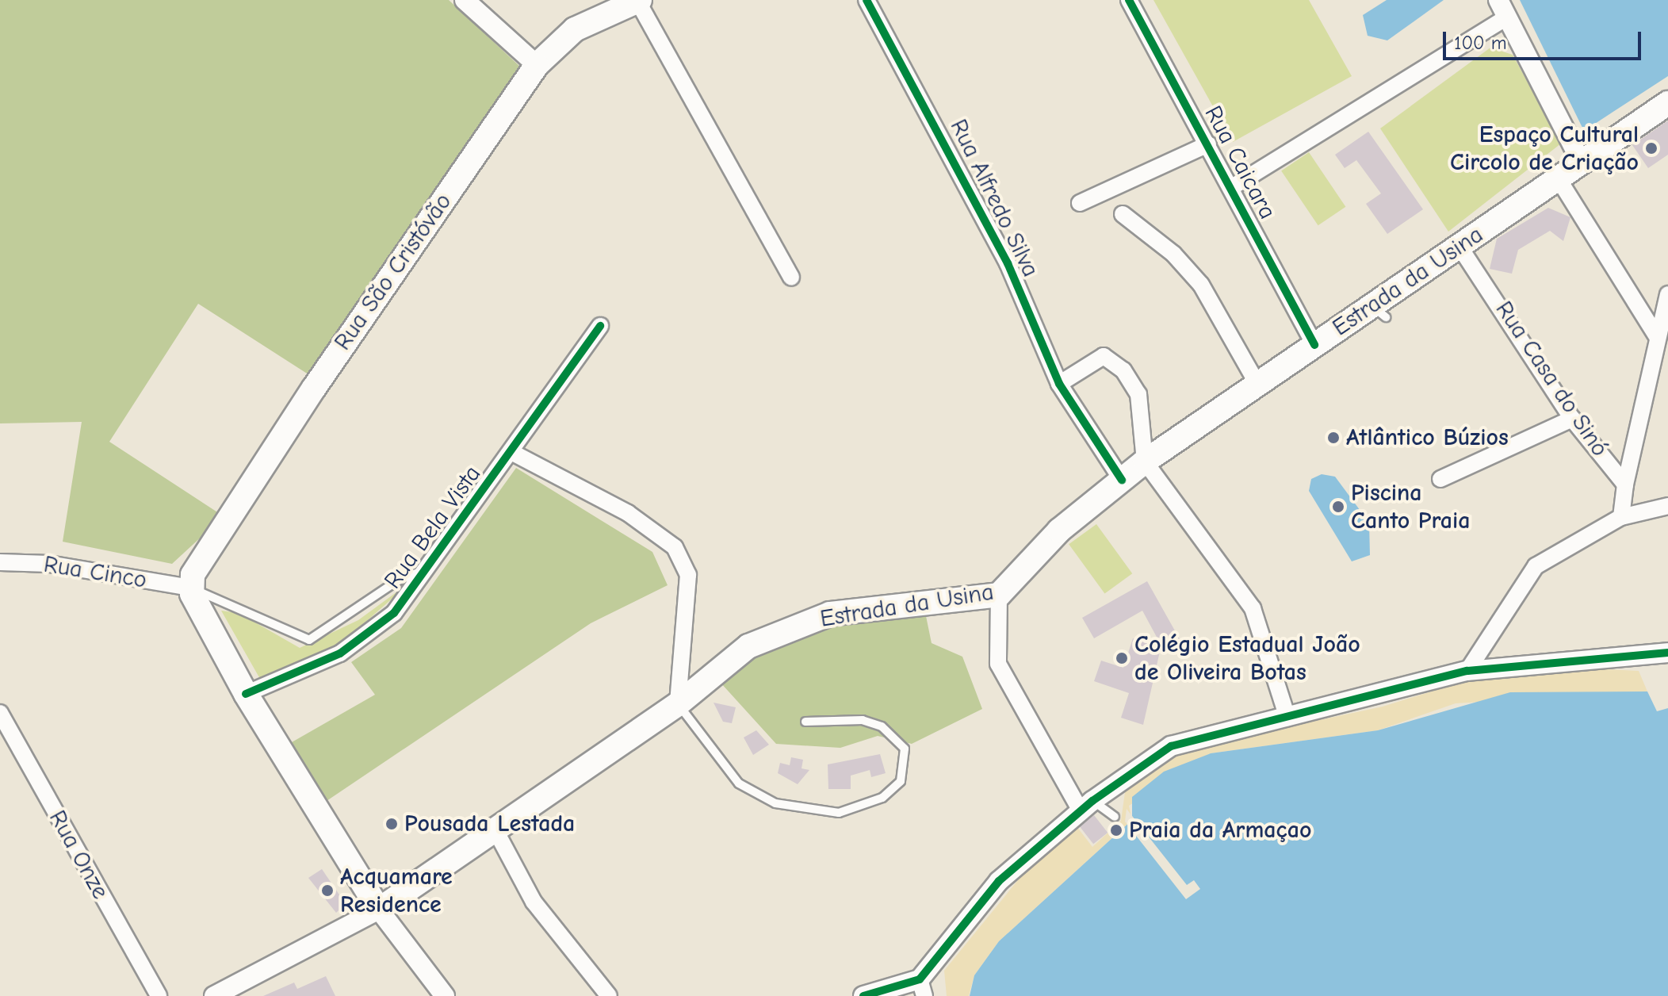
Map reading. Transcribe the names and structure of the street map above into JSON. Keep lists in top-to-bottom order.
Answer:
{
  "streets": {
    "main road": ["Rua São Cristóvão", "Estrada da Usina"],
    "street": [
      "Rua Caicara",
      "Rua Alfredo Silva",
      "Rua Casa do Sinó",
      "Rua Bela Vista",
      "Rua Cinco",
      "Rua Onze"
    ]
  },
  "crossings": [
    ["Rua Caicara", "Estrada da Usina"],
    ["Rua Alfredo Silva", "Estrada da Usina"],
    ["Rua São Cristóvão", "Rua Cinco"],
    ["Estrada da Usina", "Rua Casa do Sinó"]
  ],
  "places": [
    "Espaço Cultural Circolo de Criação",
    "Atlântico Búzios",
    "Piscina Canto Praia",
    "Colégio Estadual João de Oliveira Botas",
    "Pousada Lestada",
    "Praia da Armaçao",
    "Acquamare Residence"
  ],
  "scale_bar": "100 m"
}
